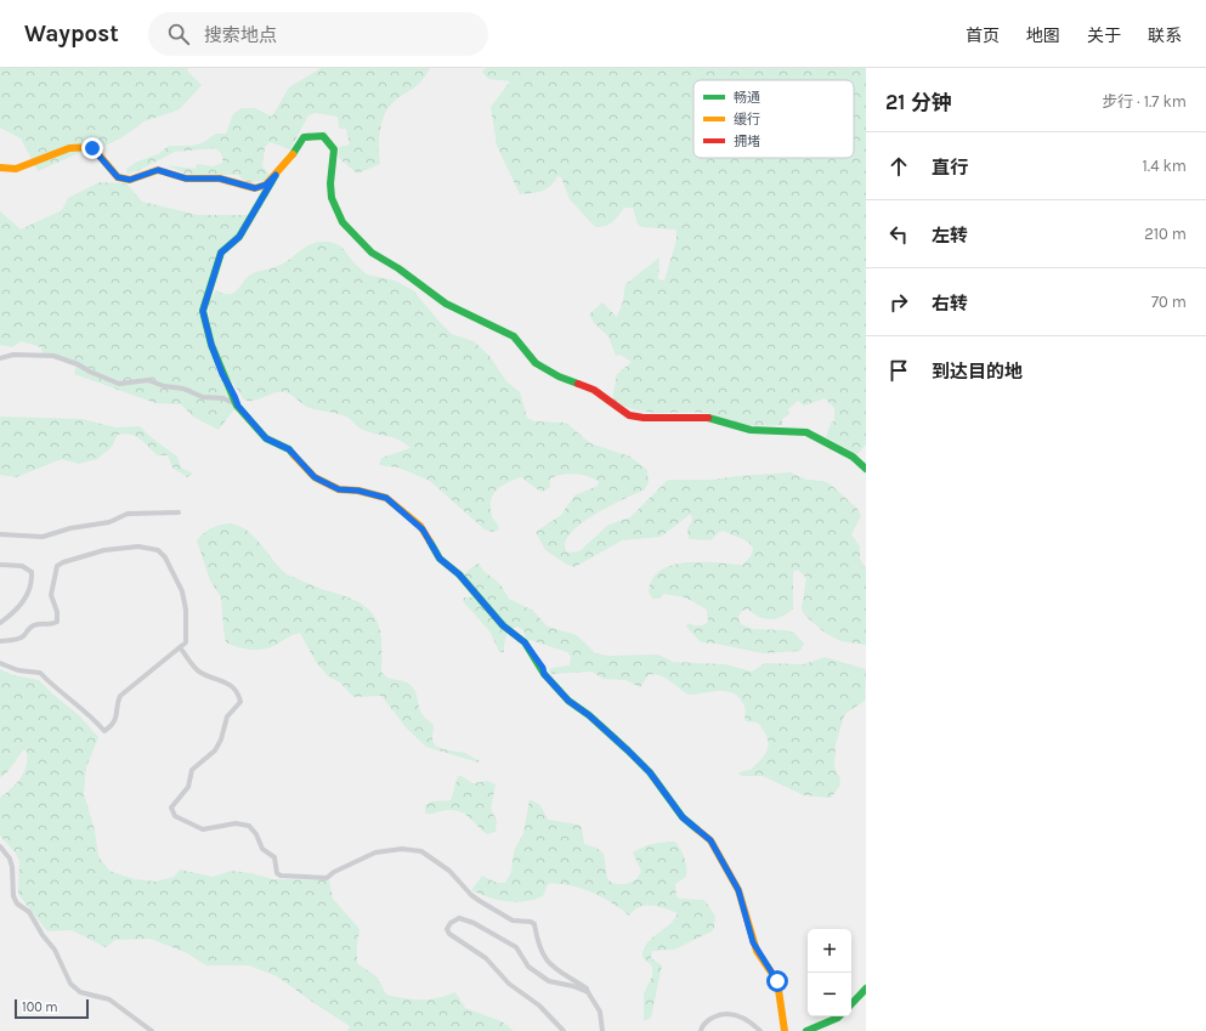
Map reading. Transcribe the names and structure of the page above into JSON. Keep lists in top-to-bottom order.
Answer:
{
  "legend": ["畅通", "缓行", "拥堵"],
  "scale_bar": "100 m",
  "page": {
    "header": "Waypost",
    "search": "搜索地点",
    "nav": [
      "首页",
      "地图",
      "关于",
      "联系"
    ],
    "heading": ["21 分钟", "步行 · 1.7 km"],
    "list": [
      ["直行", "1.4 km"],
      ["左转", "210 m"],
      ["右转", "70 m"],
      "到达目的地"
    ],
    "map_buttons": ["+", "−"],
    "scale": "100 m"
  }
}
